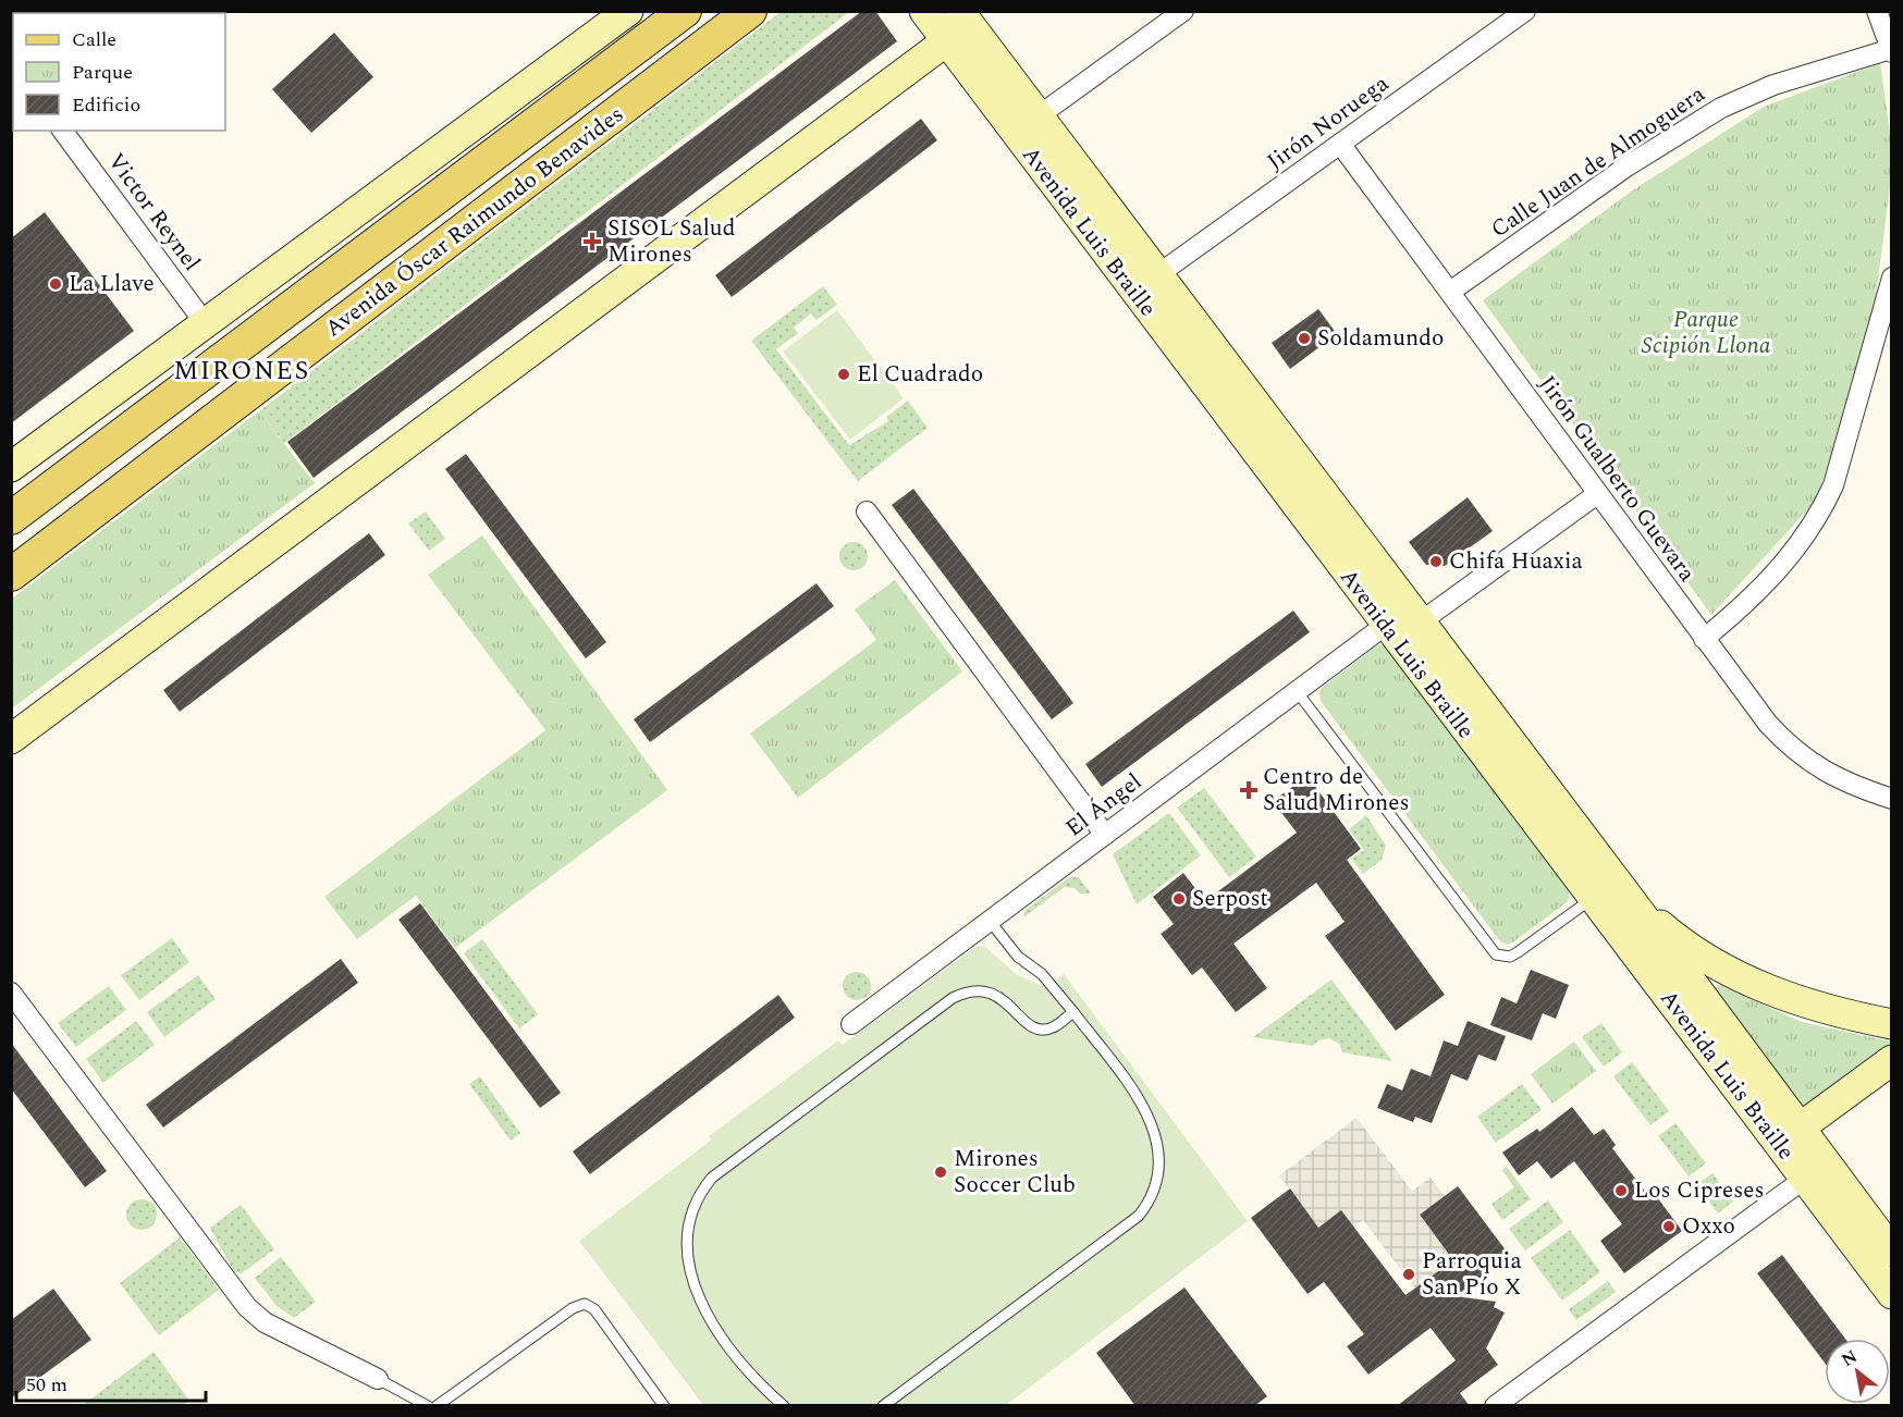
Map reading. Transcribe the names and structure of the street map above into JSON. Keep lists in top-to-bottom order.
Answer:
{
  "streets": {
    "main road": ["Avenida Óscar Raimundo Benavides"],
    "street": [
      "Jirón Noruega",
      "Calle Juan de Almoguera",
      "Victor Reynel",
      "Avenida Luis Braille",
      "Jirón Gualberto Guevara",
      "El Ángel"
    ]
  },
  "crossings": [
    ["Jirón Noruega", "Avenida Luis Braille"],
    ["Jirón Noruega", "Jirón Gualberto Guevara"],
    ["Calle Juan de Almoguera", "Jirón Gualberto Guevara"],
    ["Avenida Luis Braille", "El Ángel"]
  ],
  "districts": ["MIRONES"],
  "parks": ["Parque Scipión Llona"],
  "places": {
    "health": ["SISOL Salud Mirones", "Centro de Salud Mirones"],
    "other": [
      "La Llave",
      "Soldamundo",
      "El Cuadrado",
      "Chifa Huaxia",
      "Serpost",
      "Mirones Soccer Club",
      "Los Cipreses",
      "Oxxo",
      "Parroquia San Pío X"
    ]
  },
  "legend": ["Calle", "Parque", "Edificio"],
  "scale_bar": "50 m",
  "north": "top left"
}
